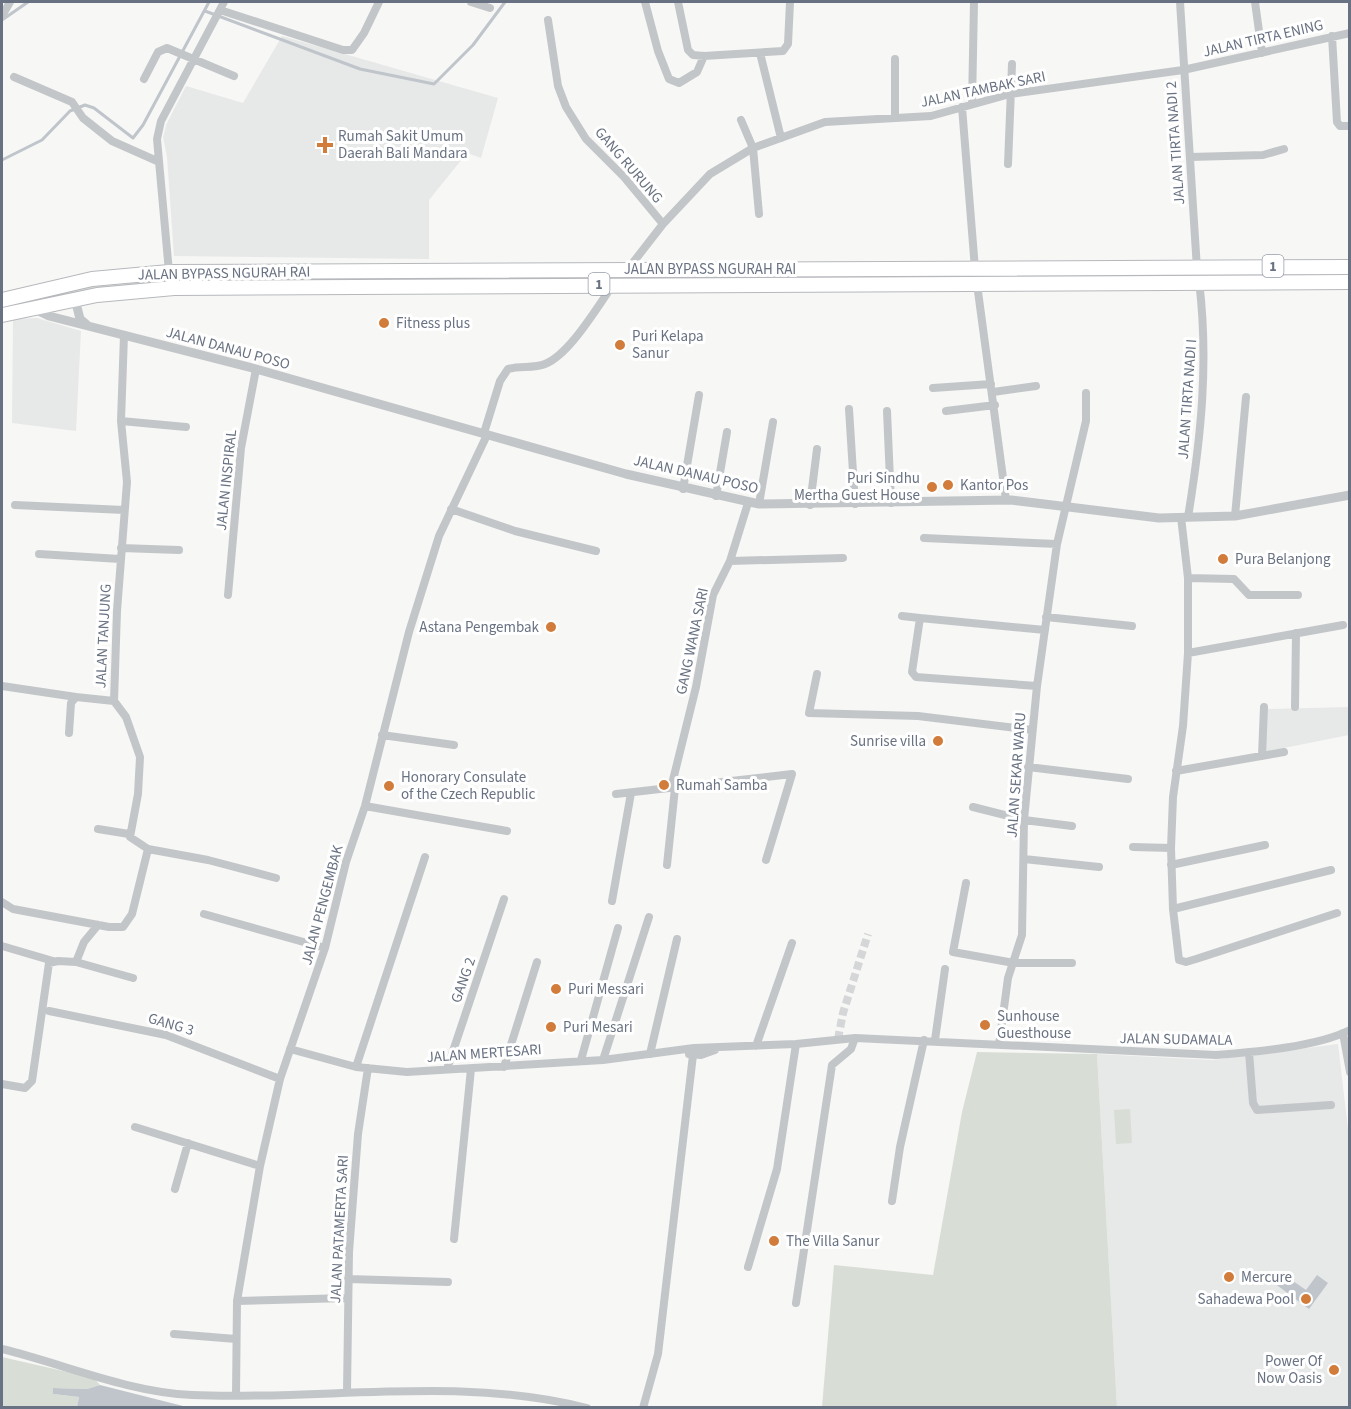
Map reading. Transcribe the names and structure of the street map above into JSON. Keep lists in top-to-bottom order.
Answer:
{
  "streets": {
    "highway": ["1", "JALAN BYPASS NGURAH RAI"],
    "street": [
      "JALAN TIRTA ENING",
      "JALAN TAMBAK SARI",
      "JALAN TIRTA NADI 2",
      "GANG RURUNG",
      "JALAN DANAU POSO",
      "JALAN TIRTA NADI I",
      "JALAN INSPIRAL",
      "JALAN TANJUNG",
      "GANG WANA SARI",
      "JALAN SEKAR WARU",
      "JALAN PENGEMBAK",
      "GANG 2",
      "GANG 3",
      "JALAN SUDAMALA",
      "JALAN MERTESARI",
      "JALAN PATAMERTA SARI"
    ]
  },
  "crossings": [
    ["JALAN TIRTA ENING", "JALAN TAMBAK SARI"],
    ["JALAN TIRTA ENING", "JALAN TIRTA NADI 2"],
    ["JALAN TAMBAK SARI", "JALAN TIRTA NADI 2"],
    ["JALAN TAMBAK SARI", "GANG RURUNG"],
    ["JALAN TAMBAK SARI", "JALAN BYPASS NGURAH RAI"],
    ["JALAN TIRTA NADI 2", "JALAN BYPASS NGURAH RAI"],
    ["JALAN TIRTA NADI 2", "JALAN TIRTA NADI I"],
    ["JALAN BYPASS NGURAH RAI", "JALAN DANAU POSO"],
    ["JALAN BYPASS NGURAH RAI", "JALAN TIRTA NADI I"],
    ["JALAN BYPASS NGURAH RAI", "JALAN PENGEMBAK"],
    ["JALAN DANAU POSO", "JALAN TIRTA NADI I"],
    ["JALAN DANAU POSO", "JALAN INSPIRAL"],
    ["JALAN DANAU POSO", "JALAN TANJUNG"],
    ["JALAN DANAU POSO", "GANG WANA SARI"],
    ["JALAN DANAU POSO", "JALAN SEKAR WARU"],
    ["JALAN DANAU POSO", "JALAN PENGEMBAK"],
    ["JALAN SEKAR WARU", "JALAN SUDAMALA"],
    ["JALAN SEKAR WARU", "JALAN MERTESARI"],
    ["JALAN PENGEMBAK", "GANG 3"],
    ["JALAN PENGEMBAK", "JALAN MERTESARI"],
    ["GANG 2", "JALAN MERTESARI"],
    ["JALAN SUDAMALA", "JALAN MERTESARI"],
    ["JALAN MERTESARI", "JALAN PATAMERTA SARI"]
  ],
  "places": {
    "health": ["Rumah Sakit Umum Daerah Bali Mandara"],
    "other": [
      "Fitness plus",
      "Puri Kelapa Sanur",
      "Kantor Pos",
      "Puri Sindhu Mertha Guest House",
      "Pura Belanjong",
      "Astana Pengembak",
      "Sunrise villa",
      "Rumah Samba",
      "Honorary Consulate of the Czech Republic",
      "Puri Messari",
      "Sunhouse Guesthouse",
      "Puri Mesari",
      "The Villa Sanur",
      "Mercure",
      "Sahadewa Pool",
      "Power Of Now Oasis"
    ]
  }
}
